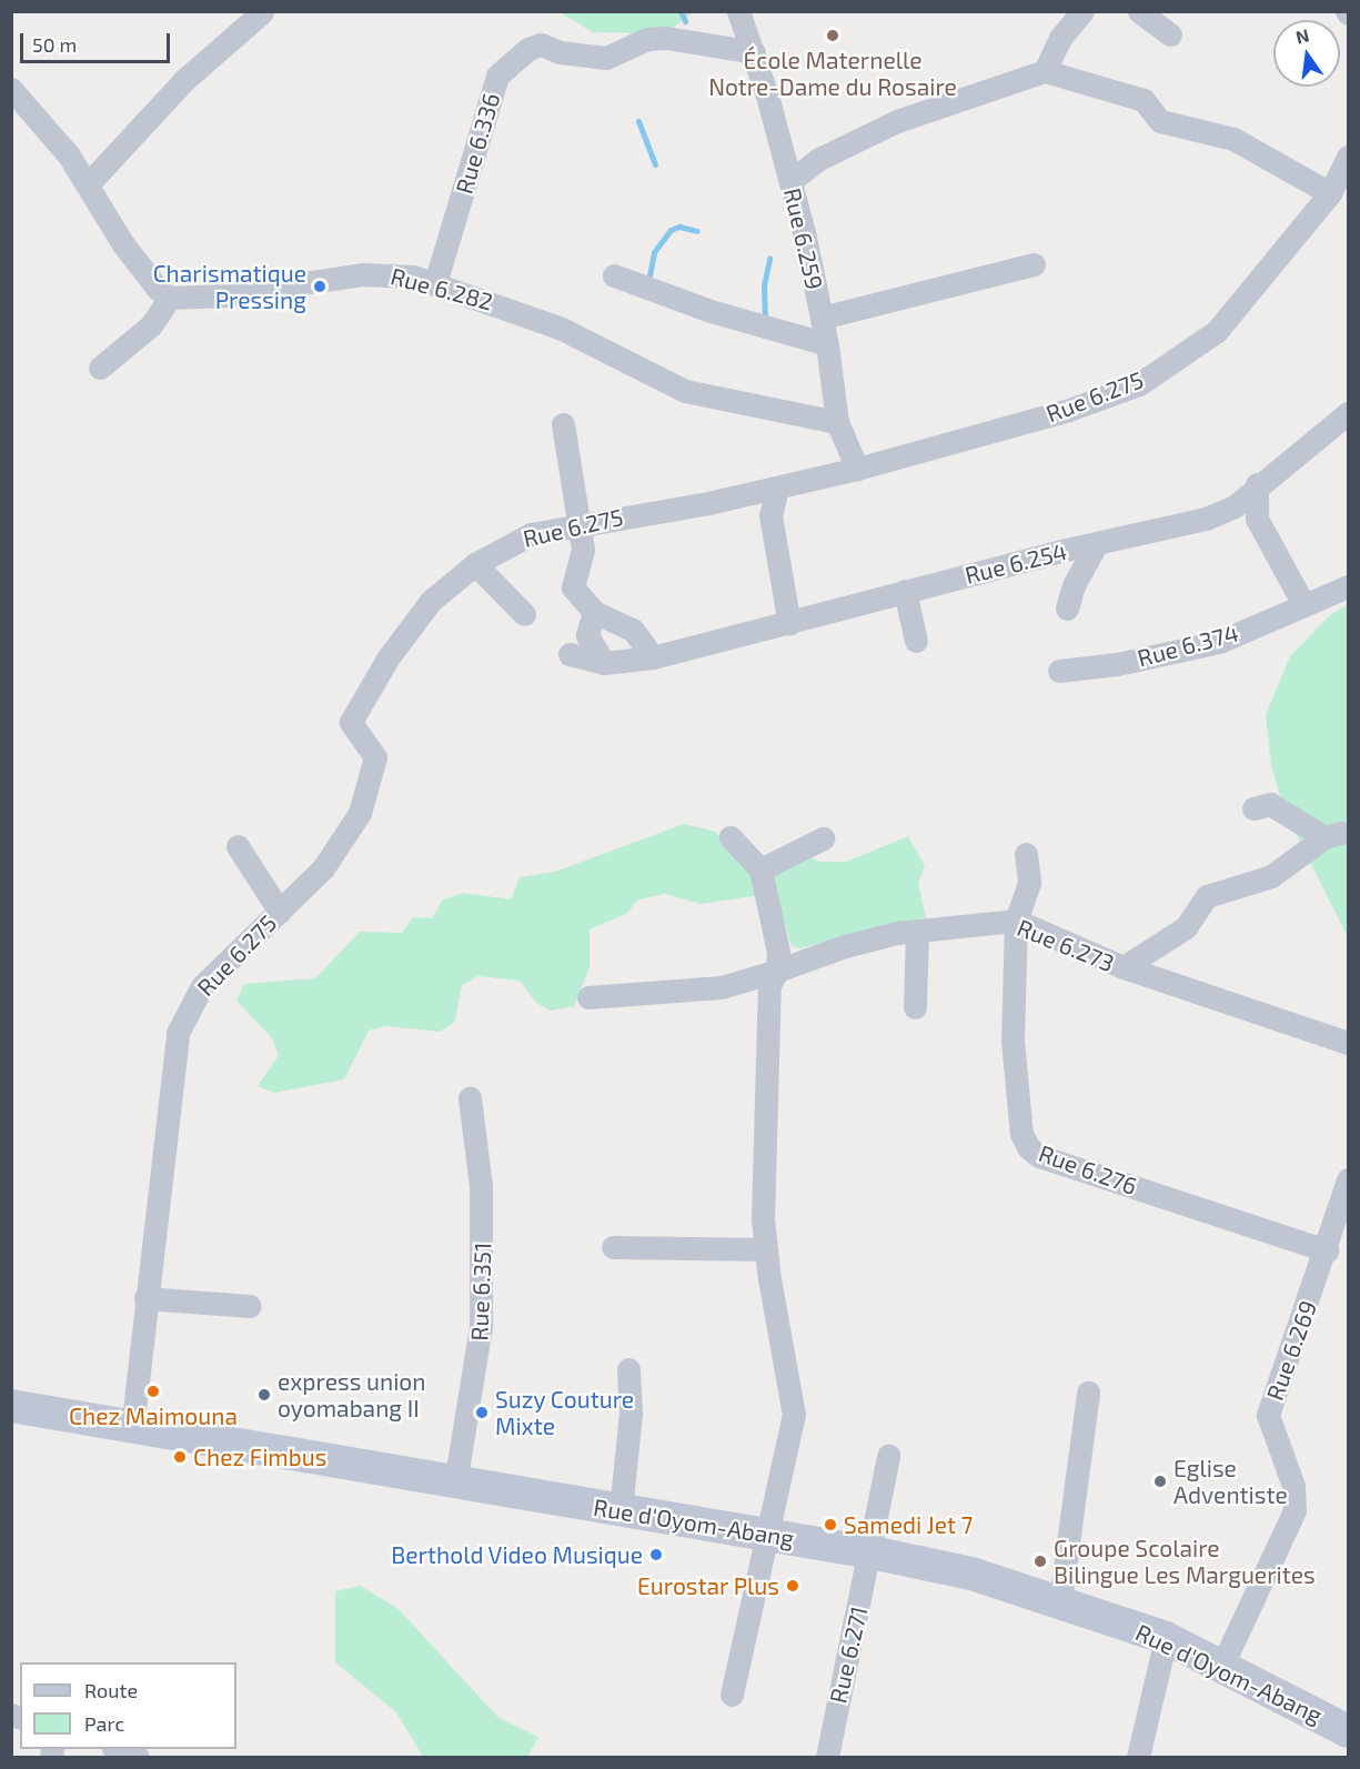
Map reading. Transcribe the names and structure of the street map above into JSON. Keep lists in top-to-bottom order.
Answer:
{
  "streets": {
    "main road": ["Rue d'Oyom-Abang"],
    "street": [
      "Rue 6.336",
      "Rue 6.259",
      "Rue 6.282",
      "Rue 6.275",
      "Rue 6.254",
      "Rue 6.374",
      "Rue 6.273",
      "Rue 6.276",
      "Rue 6.351",
      "Rue 6.269",
      "Rue 6.271"
    ]
  },
  "crossings": [
    ["Rue 6.336", "Rue 6.259"],
    ["Rue 6.336", "Rue 6.282"],
    ["Rue 6.259", "Rue 6.282"],
    ["Rue 6.259", "Rue 6.275"],
    ["Rue 6.275", "Rue d'Oyom-Abang"],
    ["Rue 6.273", "Rue 6.276"],
    ["Rue 6.276", "Rue 6.269"],
    ["Rue 6.351", "Rue d'Oyom-Abang"],
    ["Rue 6.269", "Rue d'Oyom-Abang"],
    ["Rue d'Oyom-Abang", "Rue 6.271"]
  ],
  "places": [
    "École Maternelle Notre-Dame du Rosaire",
    "Charismatique Pressing",
    "Chez Maimouna",
    "express union oyomabang II",
    "Suzy Couture Mixte",
    "Chez Fimbus",
    "Eglise Adventiste",
    "Samedi Jet 7",
    "Berthold Video Musique",
    "Groupe Scolaire Bilingue Les Marguerites",
    "Eurostar Plus"
  ],
  "legend": ["Route", "Parc"],
  "scale_bar": "50 m",
  "north": "top"
}
